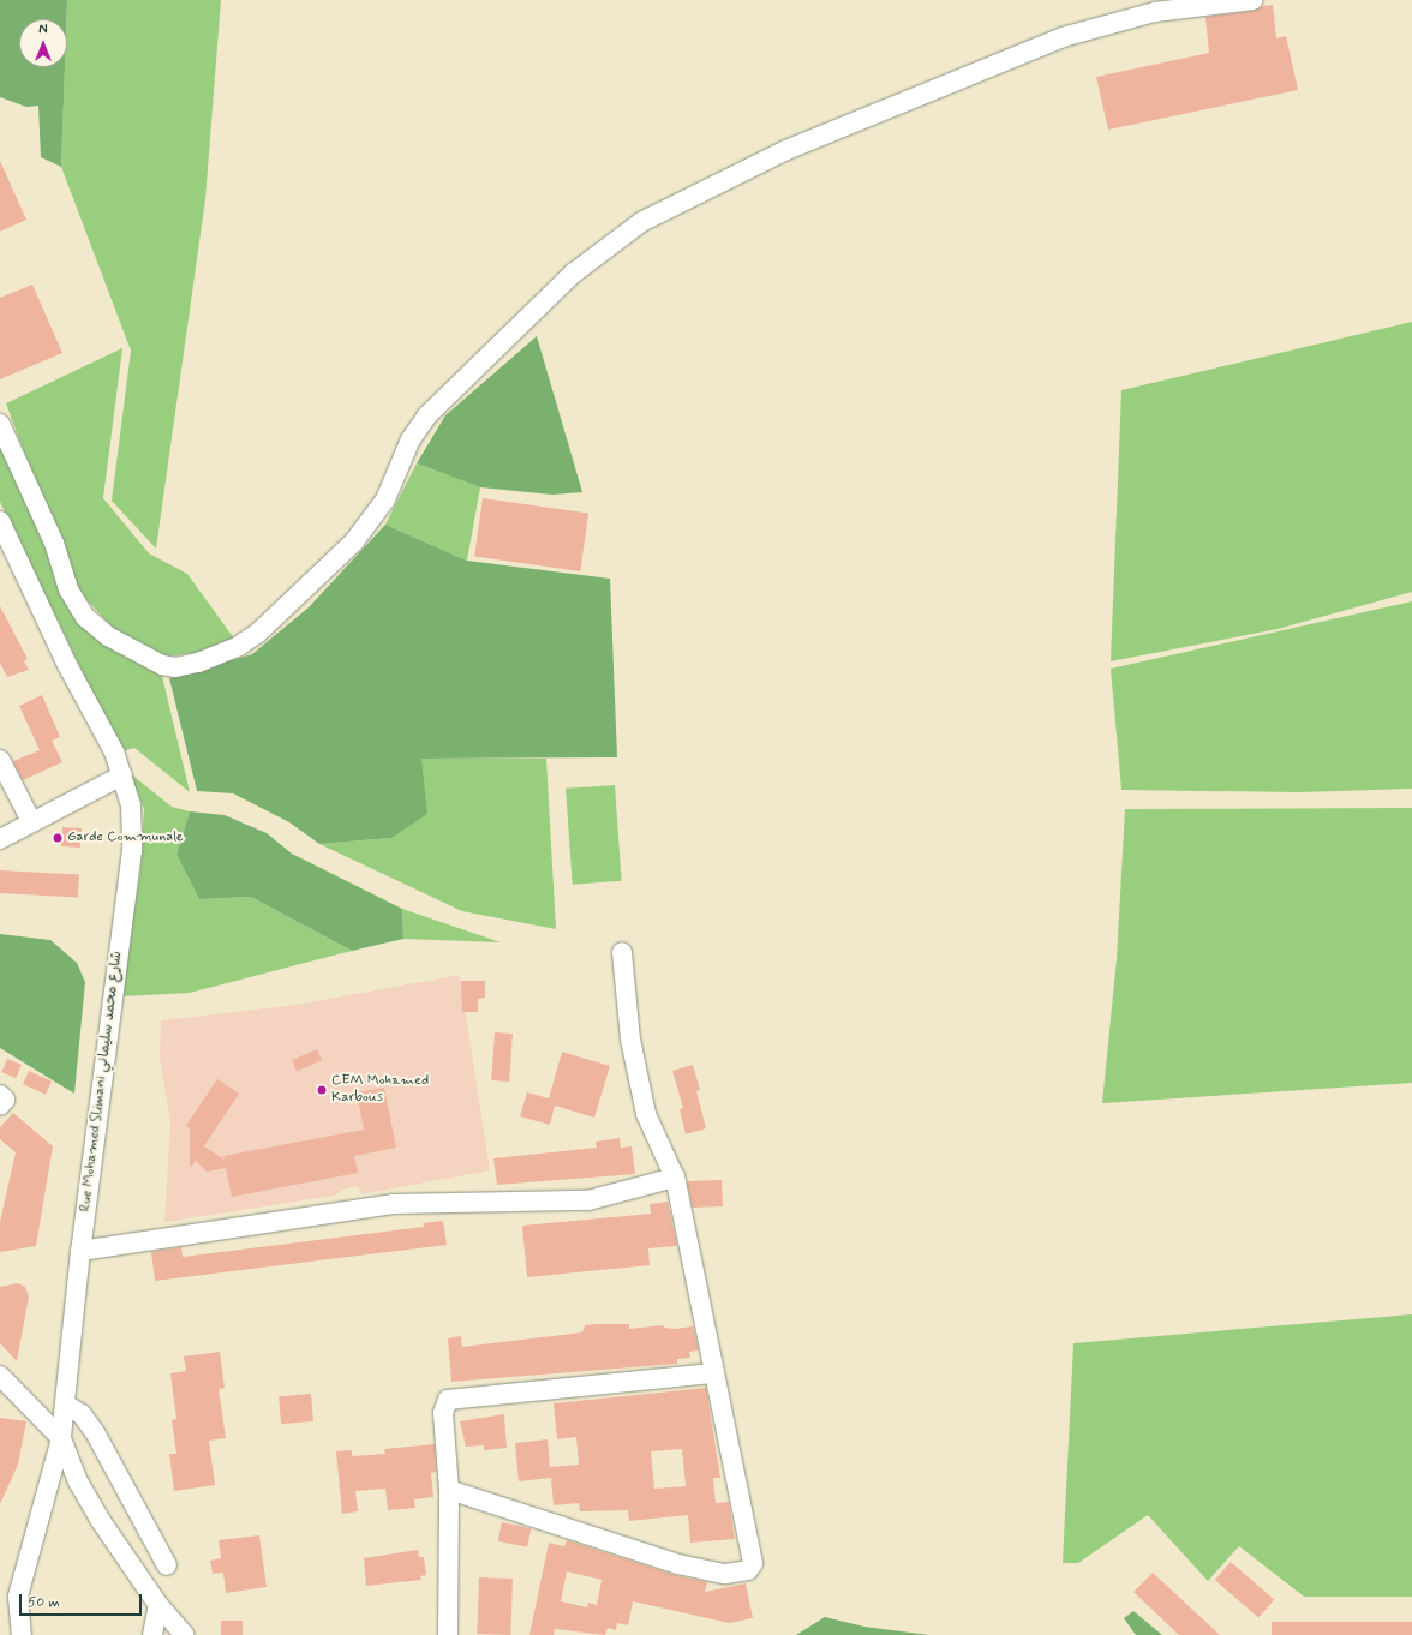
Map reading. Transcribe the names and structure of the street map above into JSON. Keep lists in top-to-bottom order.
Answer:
{
  "streets": {
    "street": ["Rue Mohamed Slimani شارع محمد سليماني"]
  },
  "places": ["Garde Communale", "CEM Mohamed Karbous"],
  "scale_bar": "50 m",
  "north": "top"
}
